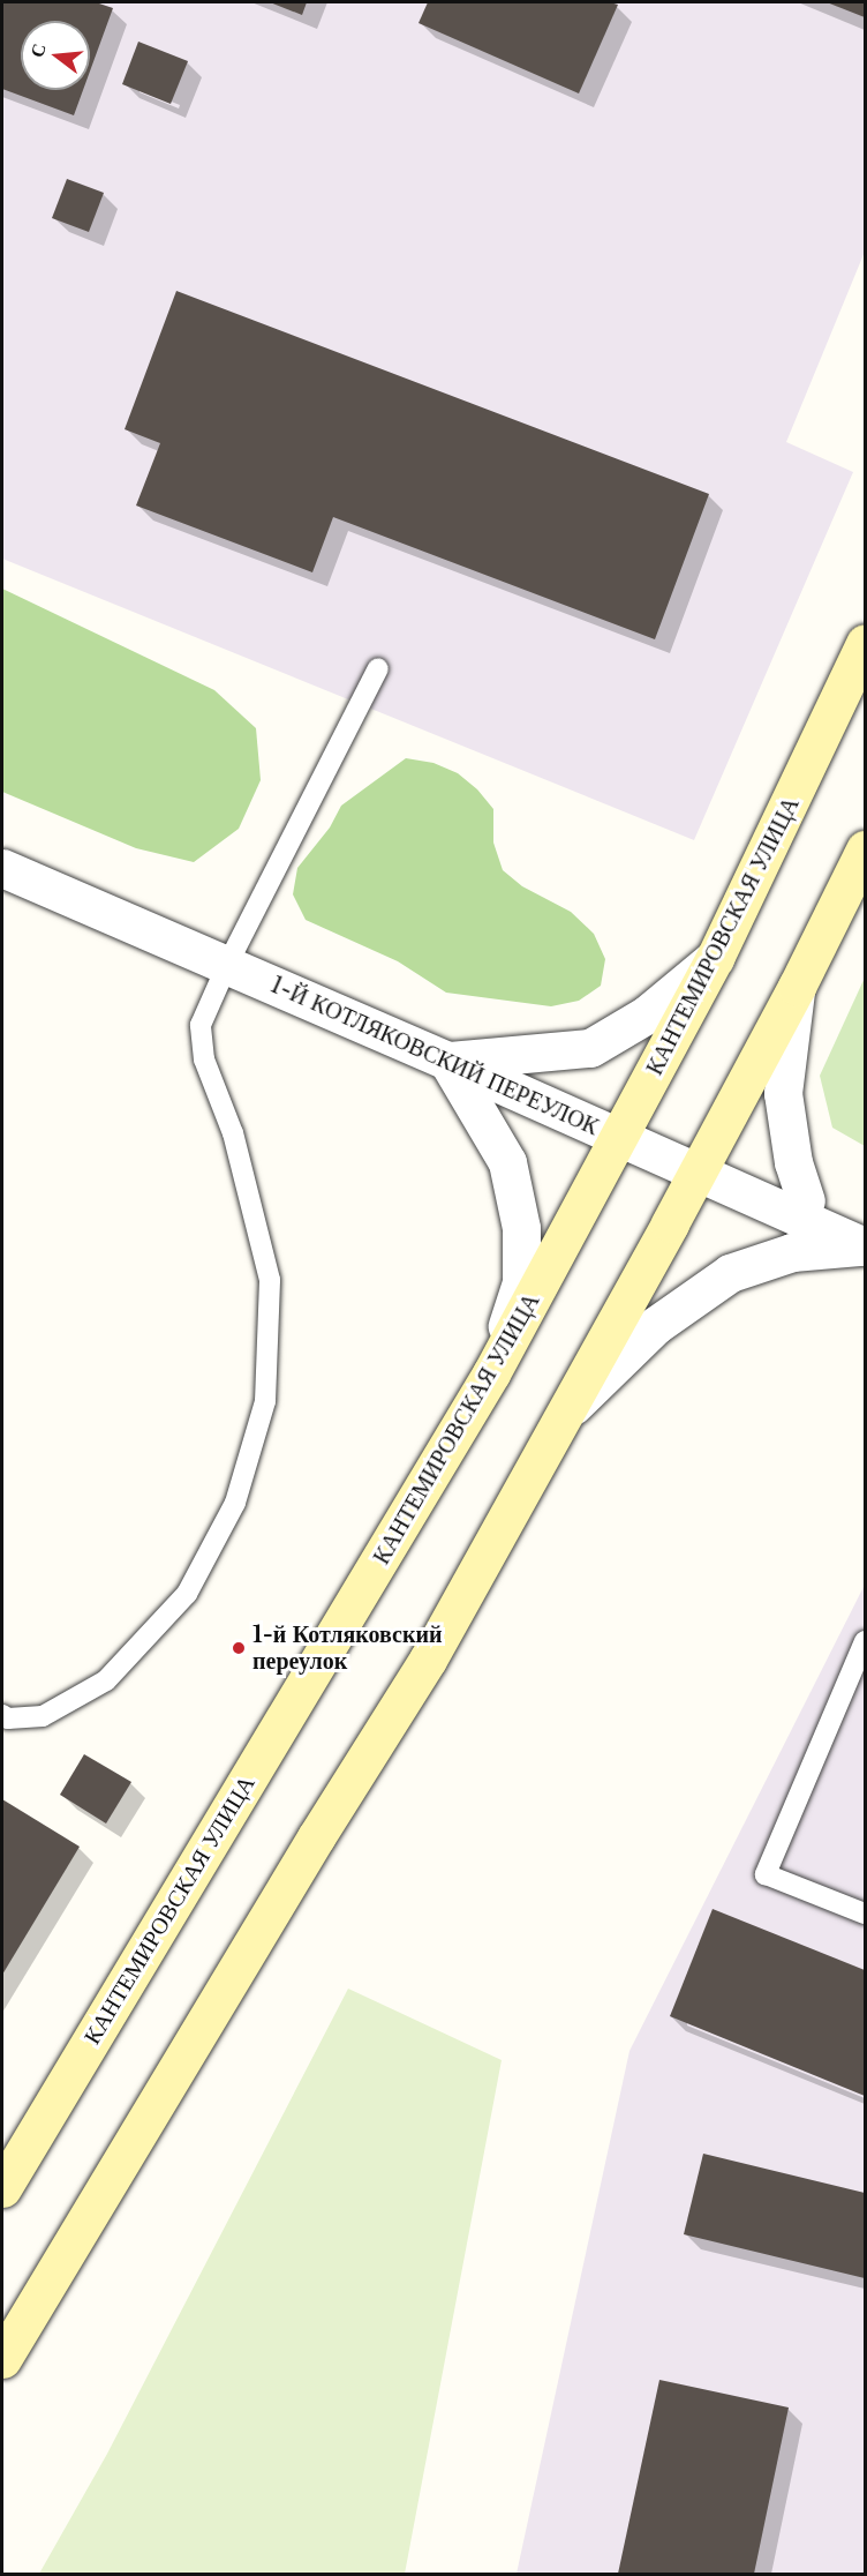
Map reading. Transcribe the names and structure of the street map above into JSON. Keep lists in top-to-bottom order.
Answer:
{
  "streets": {
    "main road": ["КАНТЕМИРОВСКАЯ УЛИЦА"],
    "street": ["1-Й КОТЛЯКОВСКИЙ ПЕРЕУЛОК"]
  },
  "crossings": [
    ["КАНТЕМИРОВСКАЯ УЛИЦА", "1-Й КОТЛЯКОВСКИЙ ПЕРЕУЛОК"]
  ],
  "places": ["1-й Котляковский переулок"],
  "north": "left"
}
